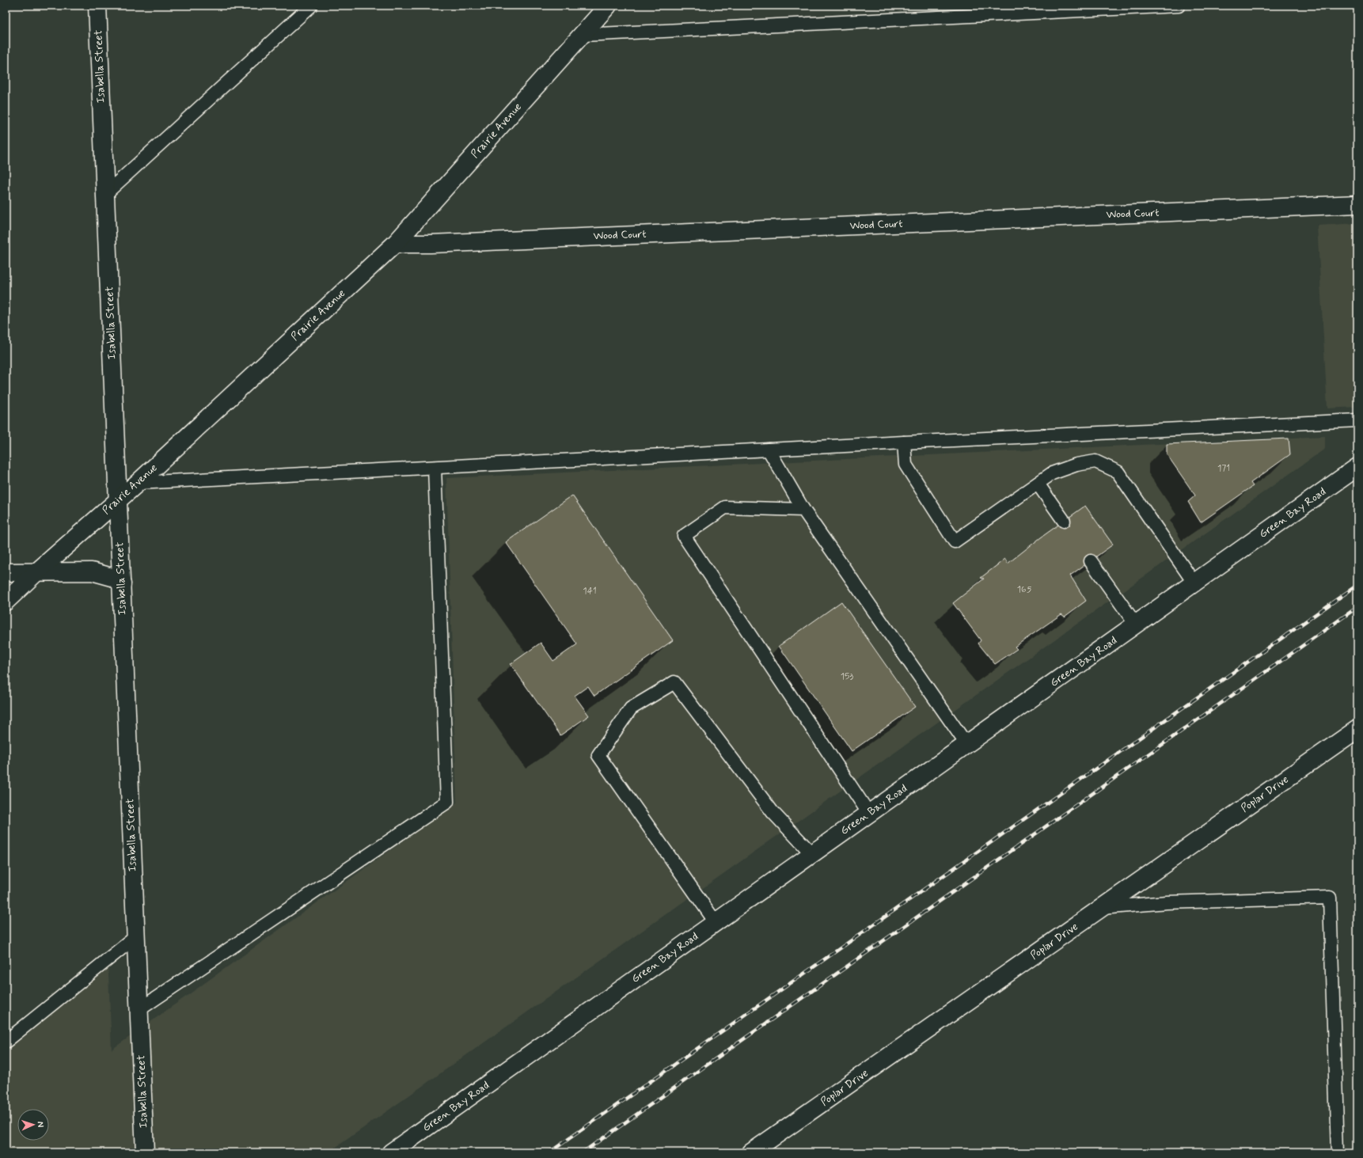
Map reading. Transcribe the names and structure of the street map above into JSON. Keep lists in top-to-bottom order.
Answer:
{
  "streets": {
    "street": [
      "Isabella Street",
      "Prairie Avenue",
      "Wood Court",
      "Green Bay Road",
      "Poplar Drive"
    ]
  },
  "crossings": [
    ["Isabella Street", "Prairie Avenue"],
    ["Prairie Avenue", "Wood Court"]
  ],
  "house_numbers": [
    "171",
    "165",
    "141",
    "153"
  ],
  "north": "right"
}
